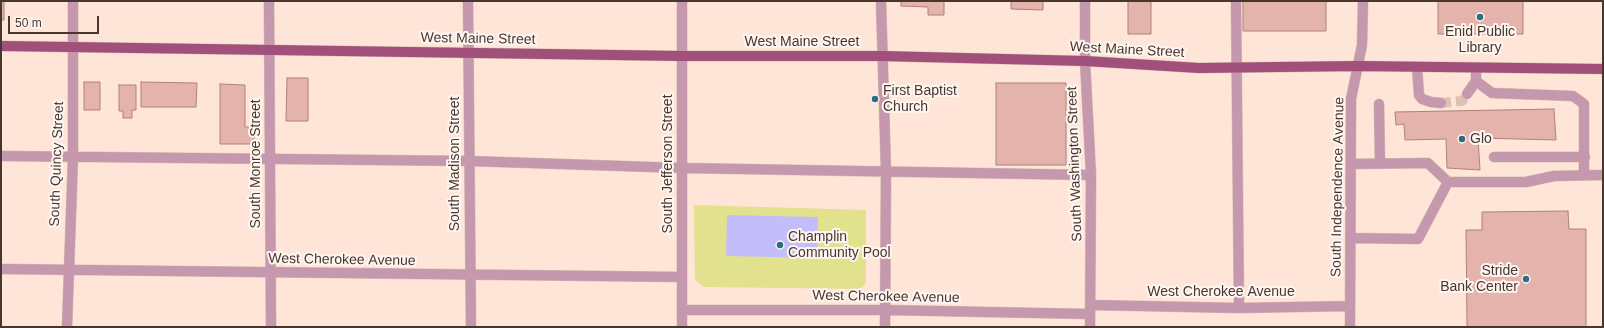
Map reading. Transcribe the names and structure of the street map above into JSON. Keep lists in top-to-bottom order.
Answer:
{
  "streets": {
    "main road": ["West Maine Street"],
    "street": [
      "South Quincy Street",
      "South Monroe Street",
      "South Madison Street",
      "South Jefferson Street",
      "South Washington Street",
      "South Independence Avenue",
      "West Cherokee Avenue"
    ]
  },
  "crossings": [
    ["West Maine Street", "South Quincy Street"],
    ["West Maine Street", "South Monroe Street"],
    ["West Maine Street", "South Madison Street"],
    ["West Maine Street", "South Jefferson Street"],
    ["West Maine Street", "South Washington Street"],
    ["West Maine Street", "South Independence Avenue"],
    ["South Quincy Street", "West Cherokee Avenue"],
    ["South Monroe Street", "West Cherokee Avenue"],
    ["South Madison Street", "West Cherokee Avenue"],
    ["South Jefferson Street", "West Cherokee Avenue"],
    ["South Washington Street", "West Cherokee Avenue"],
    ["South Independence Avenue", "West Cherokee Avenue"]
  ],
  "places": [
    "Enid Public Library",
    "First Baptist Church",
    "Glo",
    "Champlin Community Pool",
    "Stride Bank Center"
  ],
  "scale_bar": "50 m"
}
